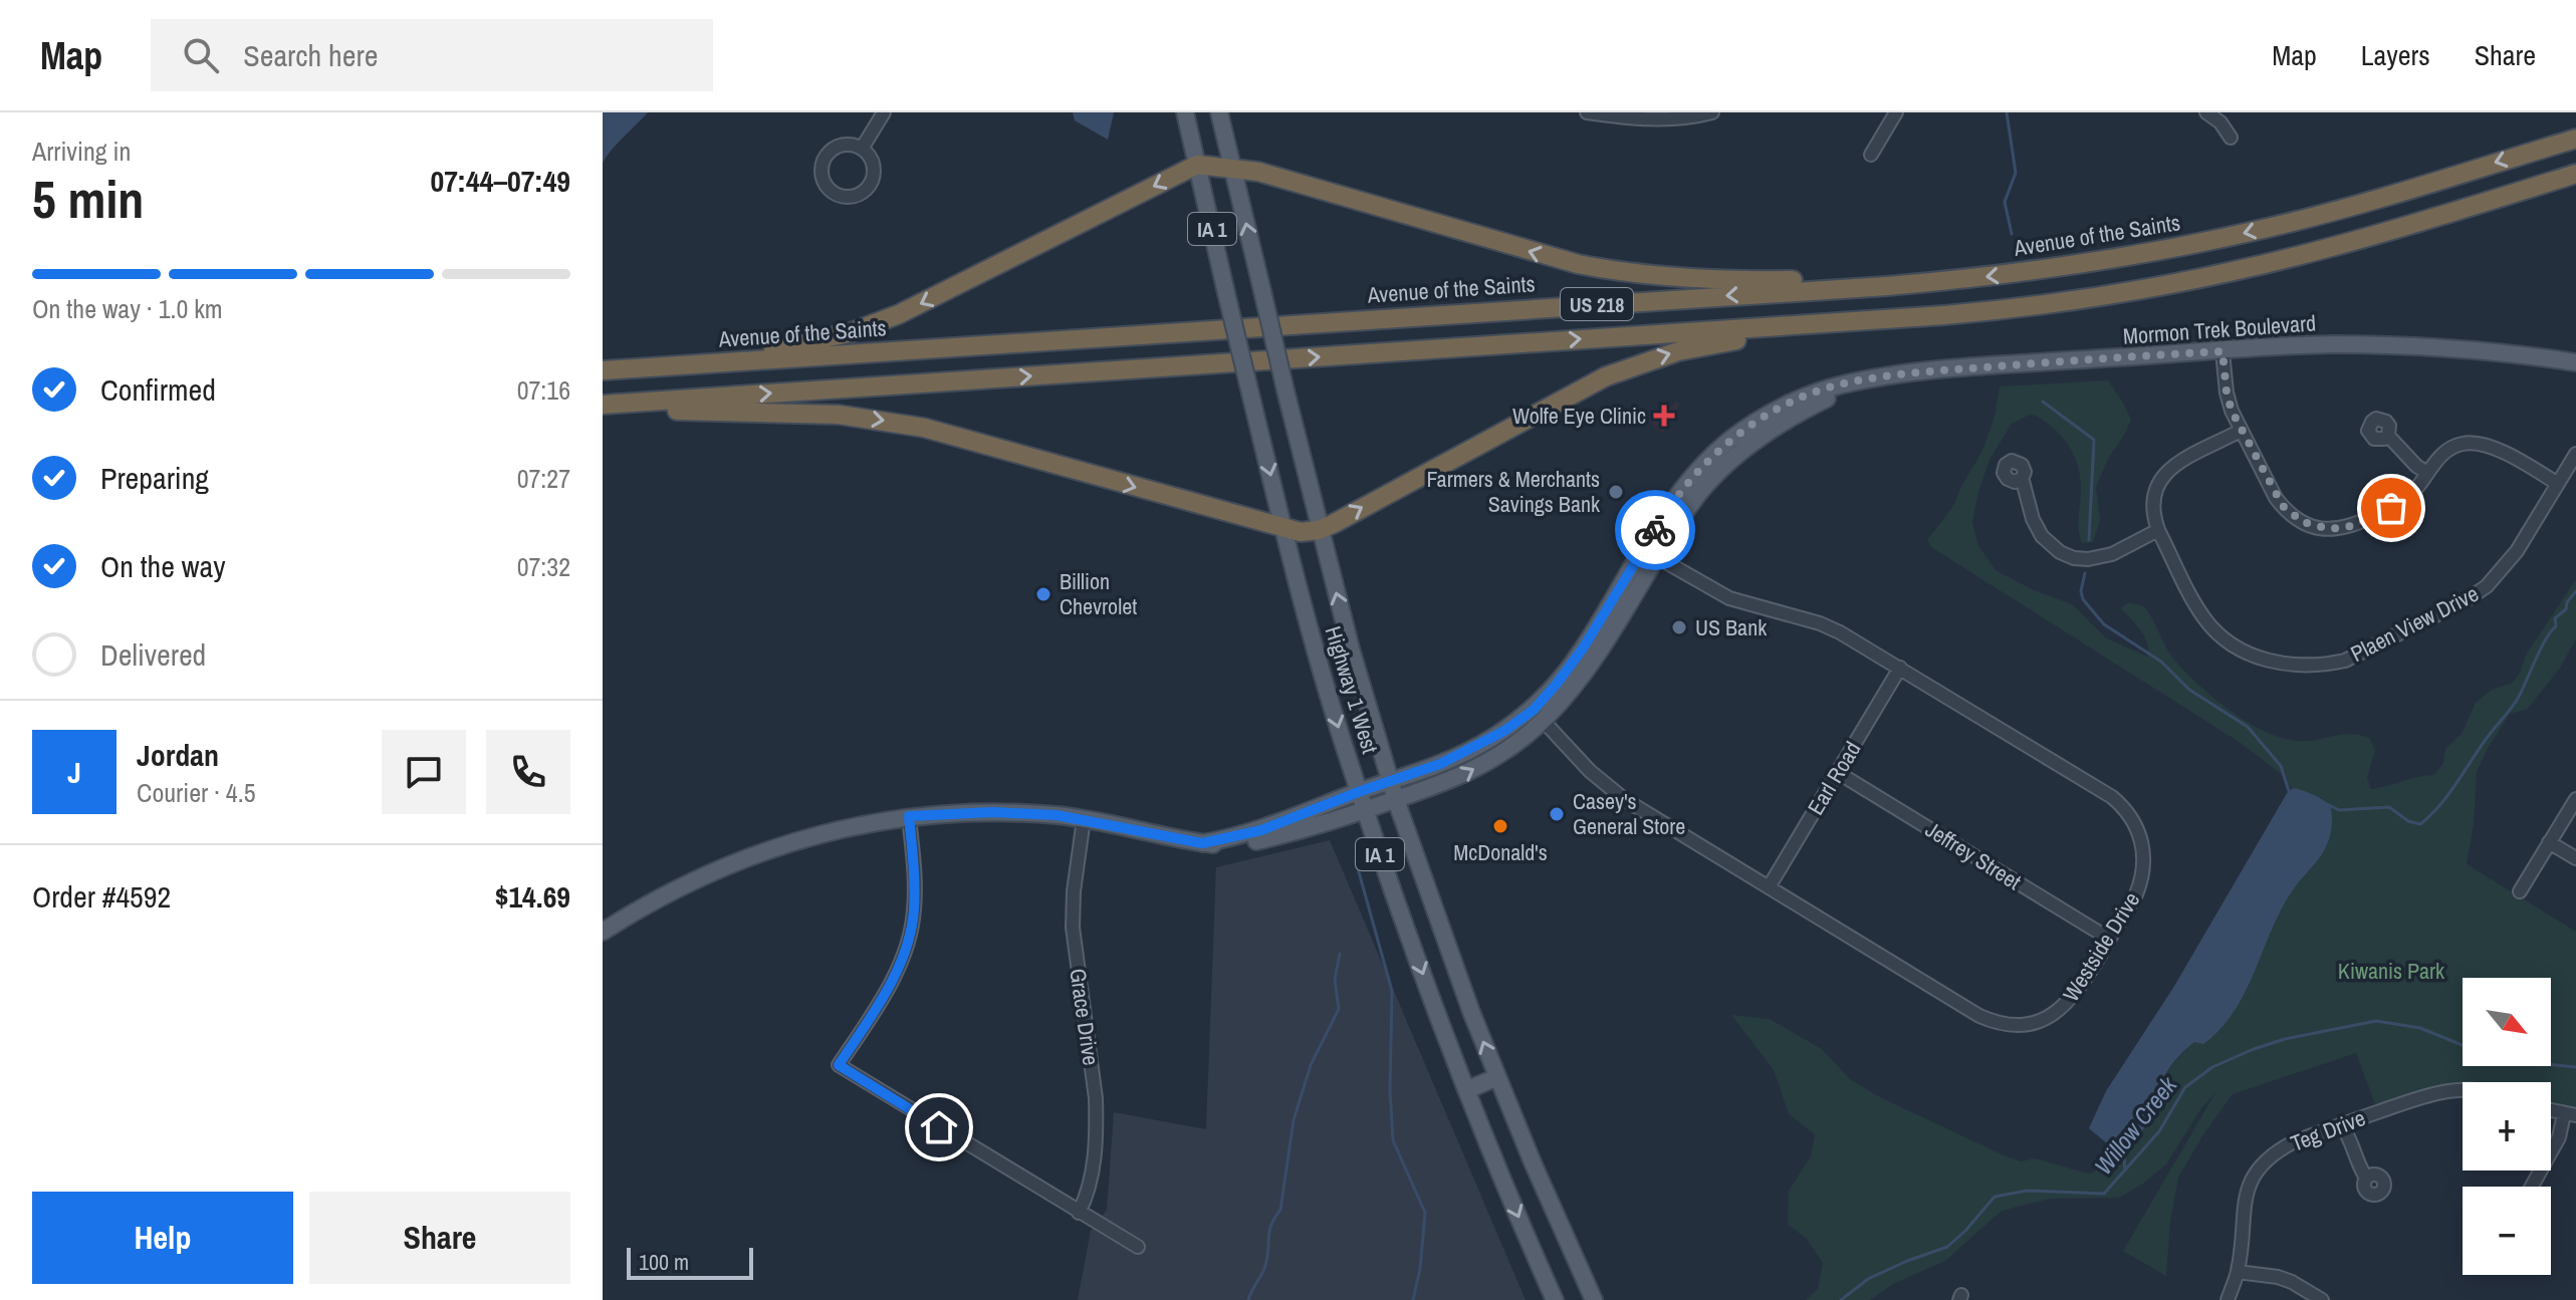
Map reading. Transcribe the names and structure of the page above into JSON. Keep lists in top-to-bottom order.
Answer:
{
  "streets": {
    "highway": ["Avenue of the Saints", "US 218"],
    "main road": ["IA 1", "Mormon Trek Boulevard", "Highway 1 West"],
    "street": [
      "Plaen View Drive",
      "Earl Road",
      "Jeffrey Street",
      "Westside Drive",
      "Grace Drive",
      "Teg Drive"
    ]
  },
  "crossings": [
    ["IA 1", "Highway 1 West"],
    ["Mormon Trek Boulevard", "Highway 1 West"],
    ["Mormon Trek Boulevard", "Westside Drive"],
    ["Mormon Trek Boulevard", "Grace Drive"],
    ["Earl Road", "Jeffrey Street"],
    ["Earl Road", "Westside Drive"],
    ["Jeffrey Street", "Westside Drive"]
  ],
  "water": ["Willow Creek"],
  "parks": ["Kiwanis Park"],
  "places": {
    "health": ["Wolfe Eye Clinic"],
    "other": [
      "Farmers & Merchants Savings Bank",
      "Billion Chevrolet",
      "US Bank",
      "Casey's General Store",
      "McDonald's"
    ]
  },
  "scale_bar": "100 m",
  "north": "bottom right",
  "page": {
    "header": "Map",
    "search": "Search here",
    "nav": ["Map", "Layers", "Share"],
    "heading": ["5 min", "Arriving in", "07:44–07:49"],
    "panel": [
      "Jordan",
      "Courier · 4.5",
      "Order #4592",
      "$14.69"
    ],
    "bar": "On the way · 1.0 km",
    "list": [
      ["Confirmed", "07:16"],
      ["Preparing", "07:27"],
      ["On the way", "07:32"],
      "Delivered"
    ],
    "round": "J",
    "map_buttons": ["+", "−"],
    "buttons": ["Help", "Share"],
    "scale": "100 m"
  }
}
